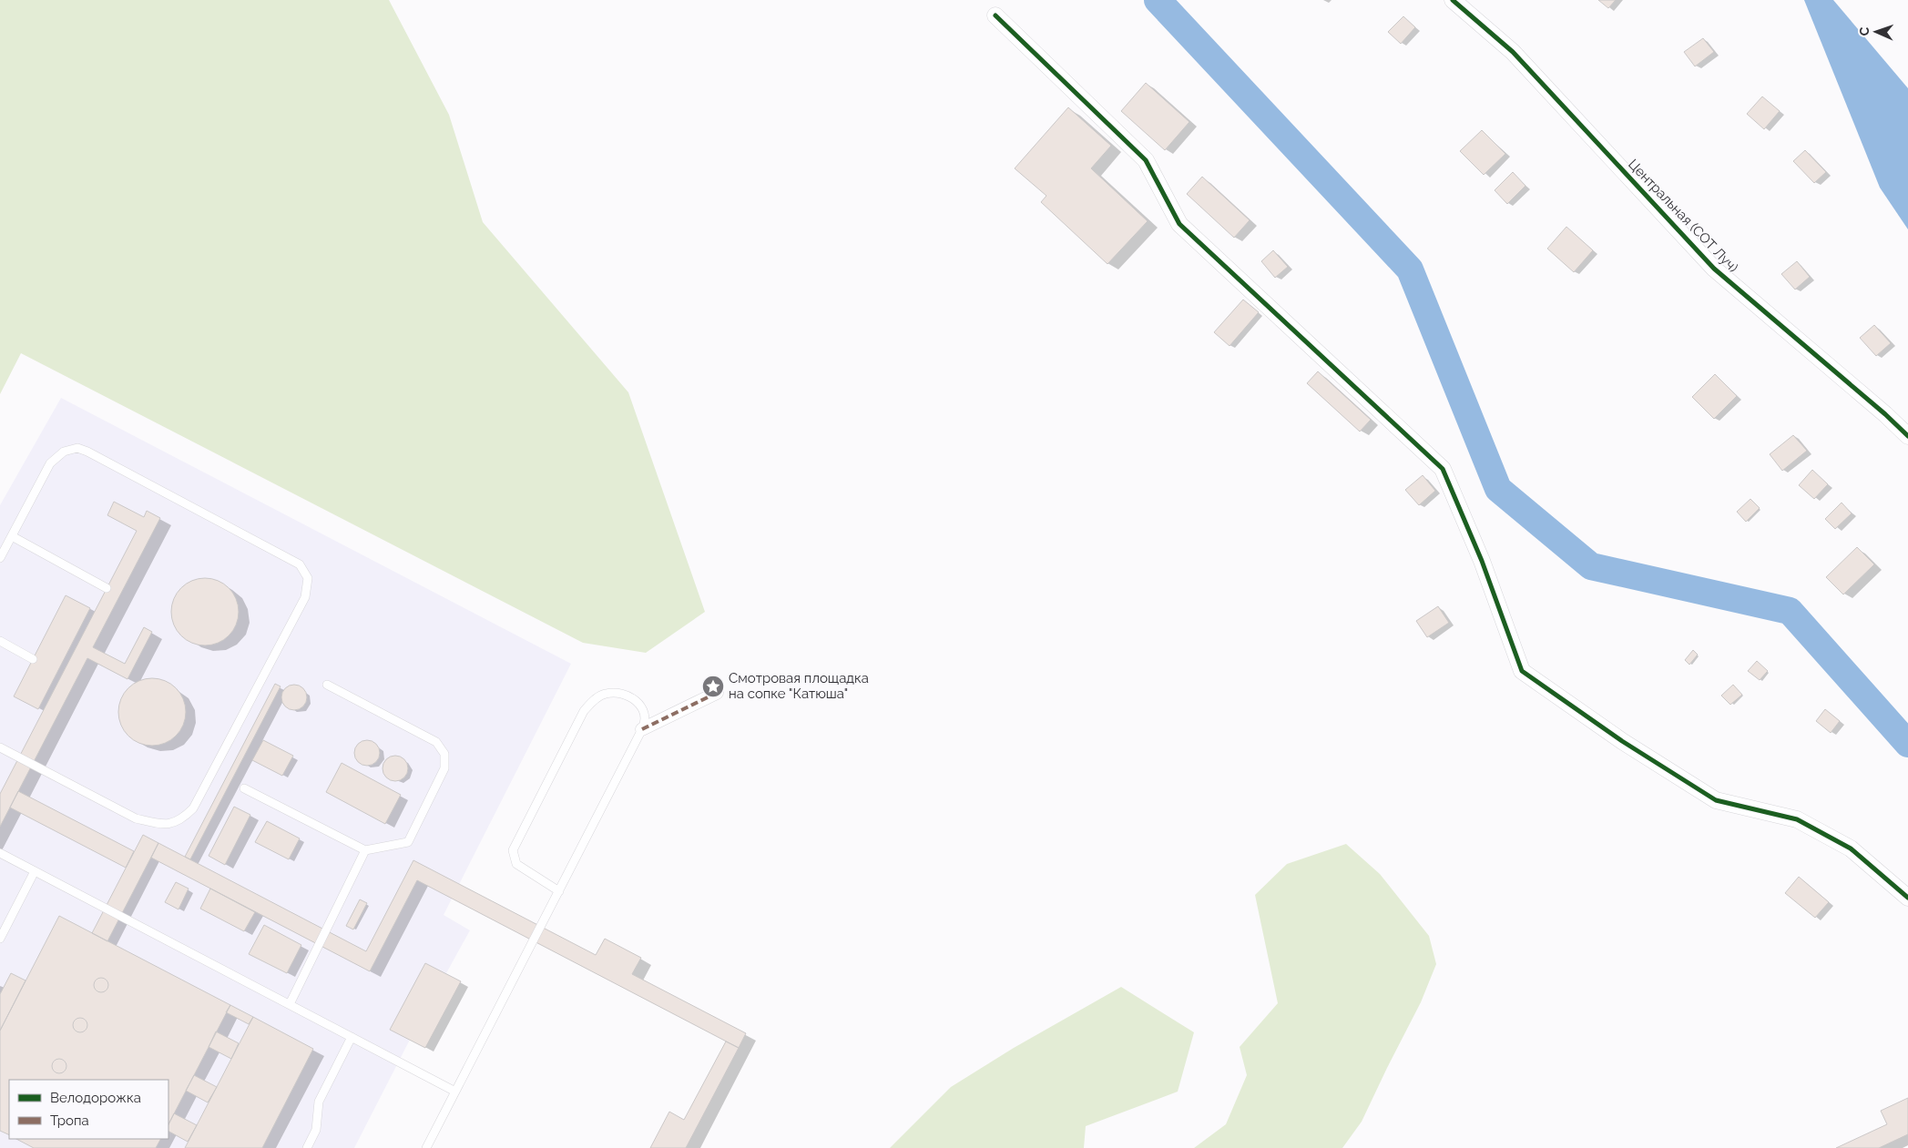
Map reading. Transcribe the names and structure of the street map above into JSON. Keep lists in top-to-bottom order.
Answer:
{
  "streets": {
    "street": ["Центральная (СОТ Луч)"]
  },
  "places": {
    "place": ["Смотровая площадка на сопке \"Катюша\""]
  },
  "legend": ["Велодорожка", "Тропа"],
  "north": "left"
}
